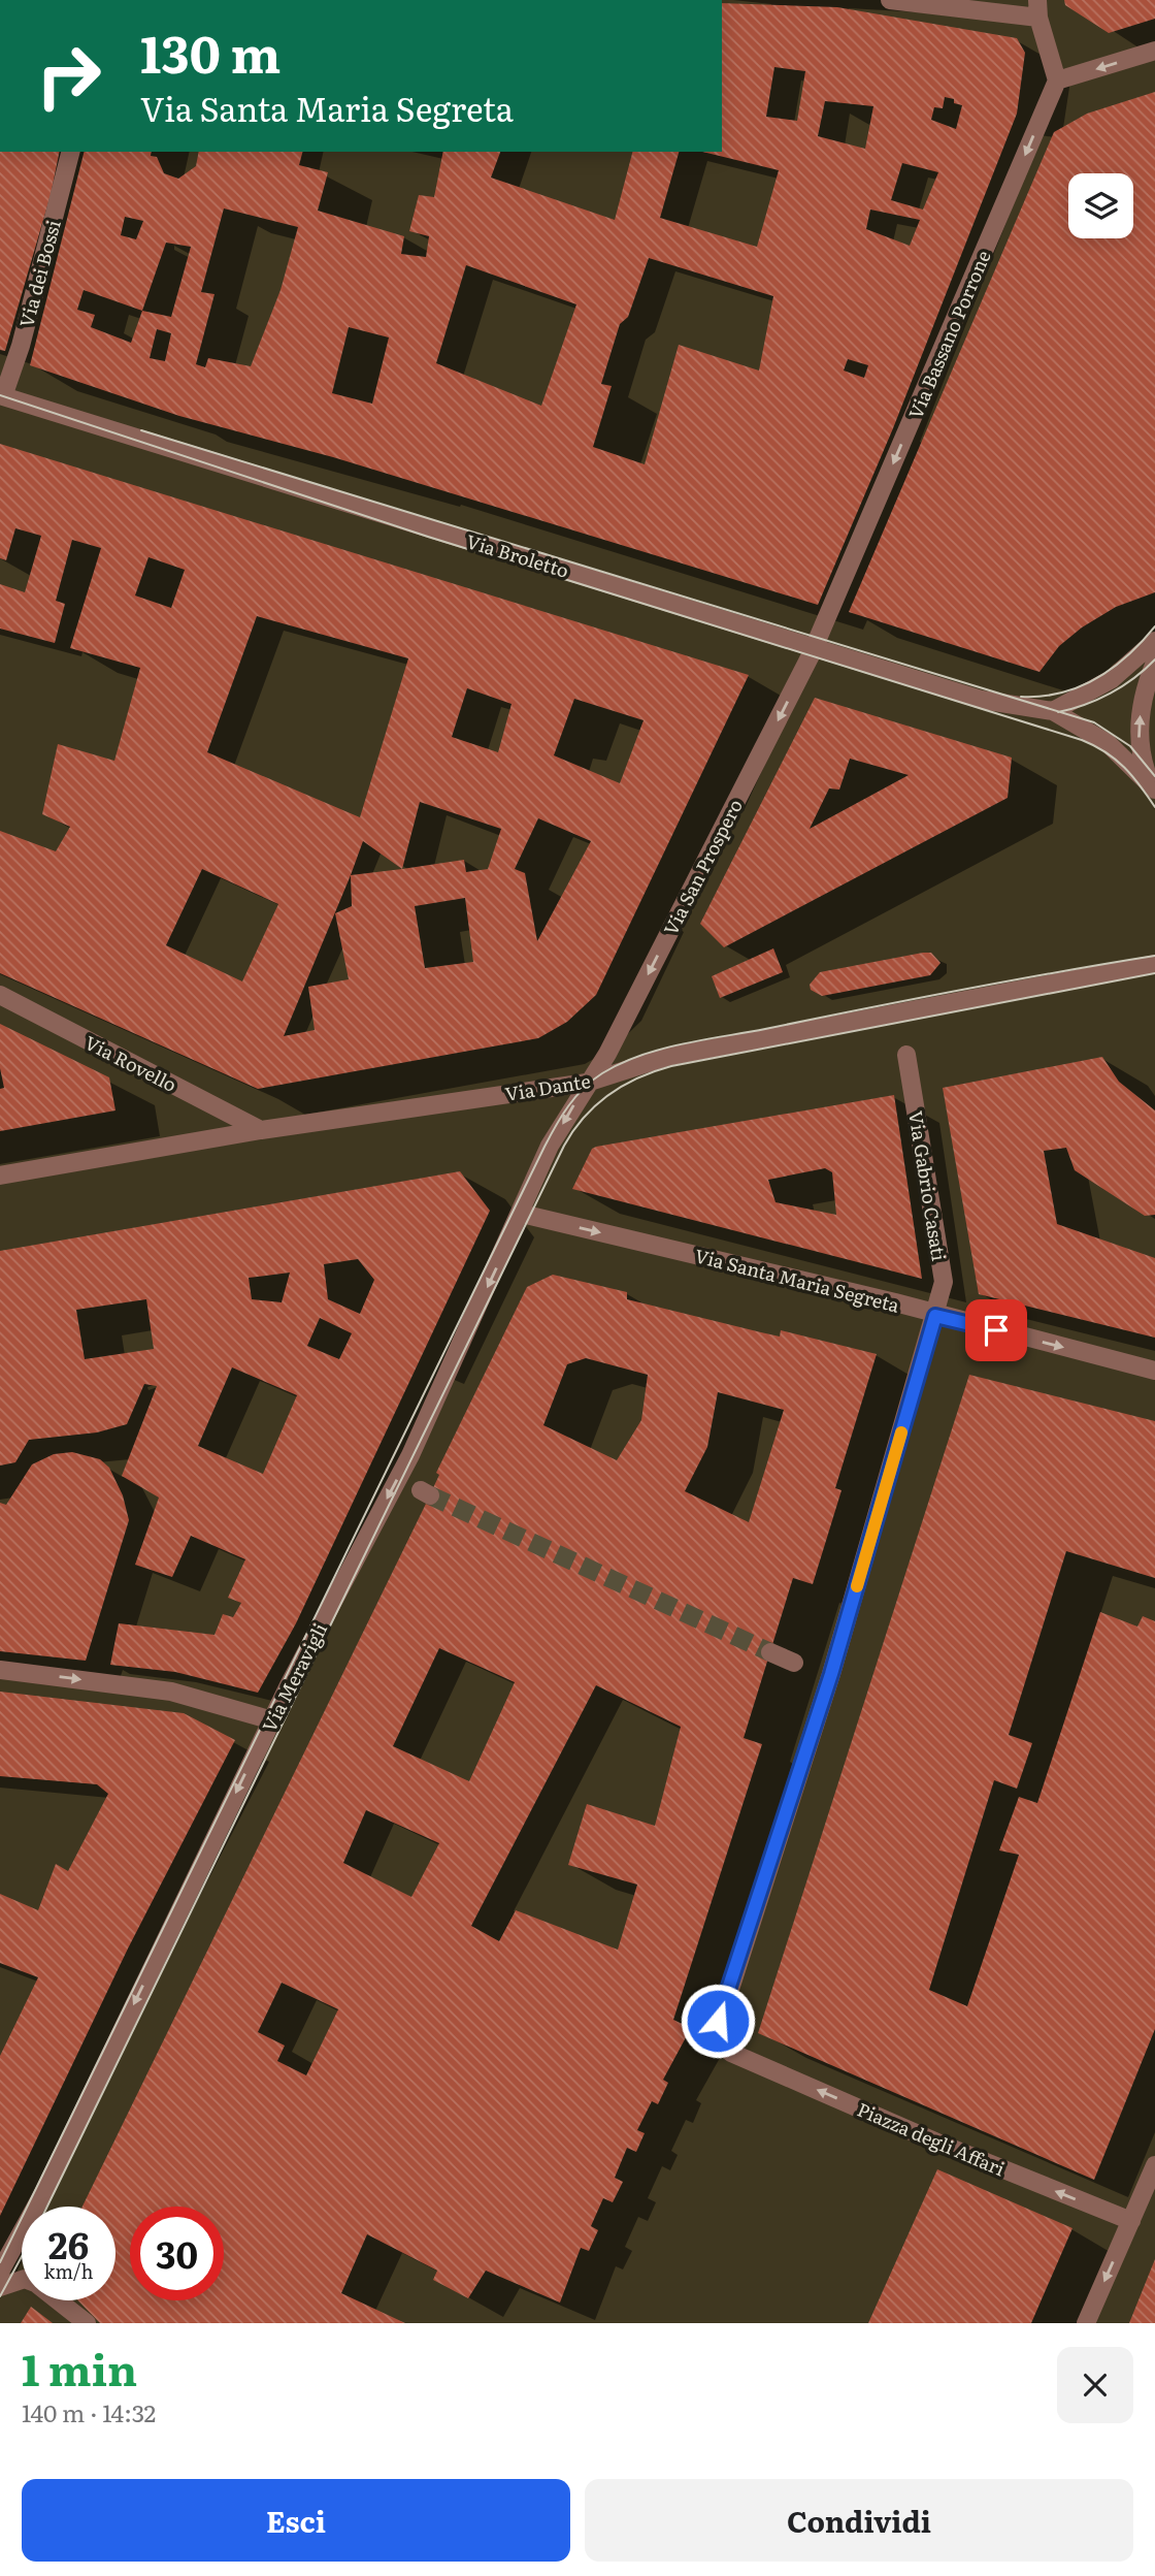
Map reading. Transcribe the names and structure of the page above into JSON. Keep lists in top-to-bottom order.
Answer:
{
  "streets": {
    "street": [
      "Via dei Bossi",
      "Via Bassano Porrone",
      "Via Broletto",
      "Via San Prospero",
      "Via Rovello",
      "Via Dante",
      "Via Gabrio Casati",
      "Via Santa Maria Segreta",
      "Via Meravigli",
      "Piazza degli Affari"
    ]
  },
  "crossings": [
    ["Via dei Bossi", "Via Broletto"],
    ["Via Bassano Porrone", "Via Broletto"],
    ["Via Bassano Porrone", "Via San Prospero"],
    ["Via Broletto", "Via San Prospero"],
    ["Via San Prospero", "Via Dante"],
    ["Via San Prospero", "Via Meravigli"],
    ["Via Rovello", "Via Dante"],
    ["Via Dante", "Via Meravigli"],
    ["Via Gabrio Casati", "Via Santa Maria Segreta"],
    ["Via Gabrio Casati", "Piazza degli Affari"],
    ["Via Santa Maria Segreta", "Via Meravigli"]
  ],
  "one_way": [
    "Via Bassano Porrone",
    "Via San Prospero",
    "Via Santa Maria Segreta",
    "Via Meravigli",
    "Piazza degli Affari"
  ],
  "page": {
    "turn": ["130 m", "Via Santa Maria Segreta"],
    "speed": "26 km/h",
    "limit": "30",
    "heading": ["1 min", "140 m · 14:32"],
    "buttons": ["Esci", "Condividi"]
  }
}
